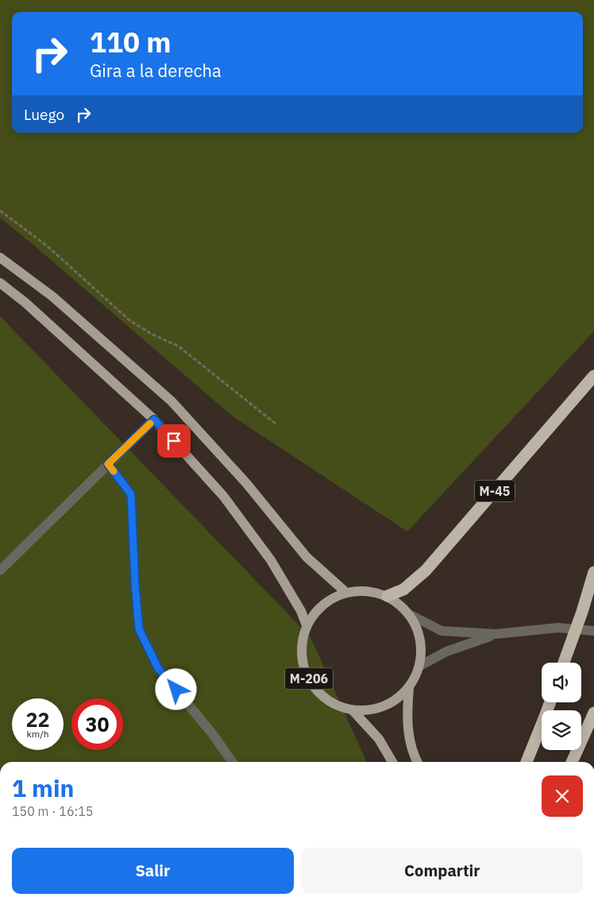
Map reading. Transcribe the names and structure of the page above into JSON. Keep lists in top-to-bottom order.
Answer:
{
  "streets": {
    "highway": ["M-45"],
    "main road": ["M-206"]
  },
  "crossings": [
    ["M-45", "M-206"]
  ],
  "page": {
    "turn": ["110 m", "Gira a la derecha"],
    "then": "Luego",
    "speed": "22 km/h",
    "limit": "30",
    "heading": ["1 min", "150 m · 16:15"],
    "buttons": ["Salir", "Compartir"]
  }
}
